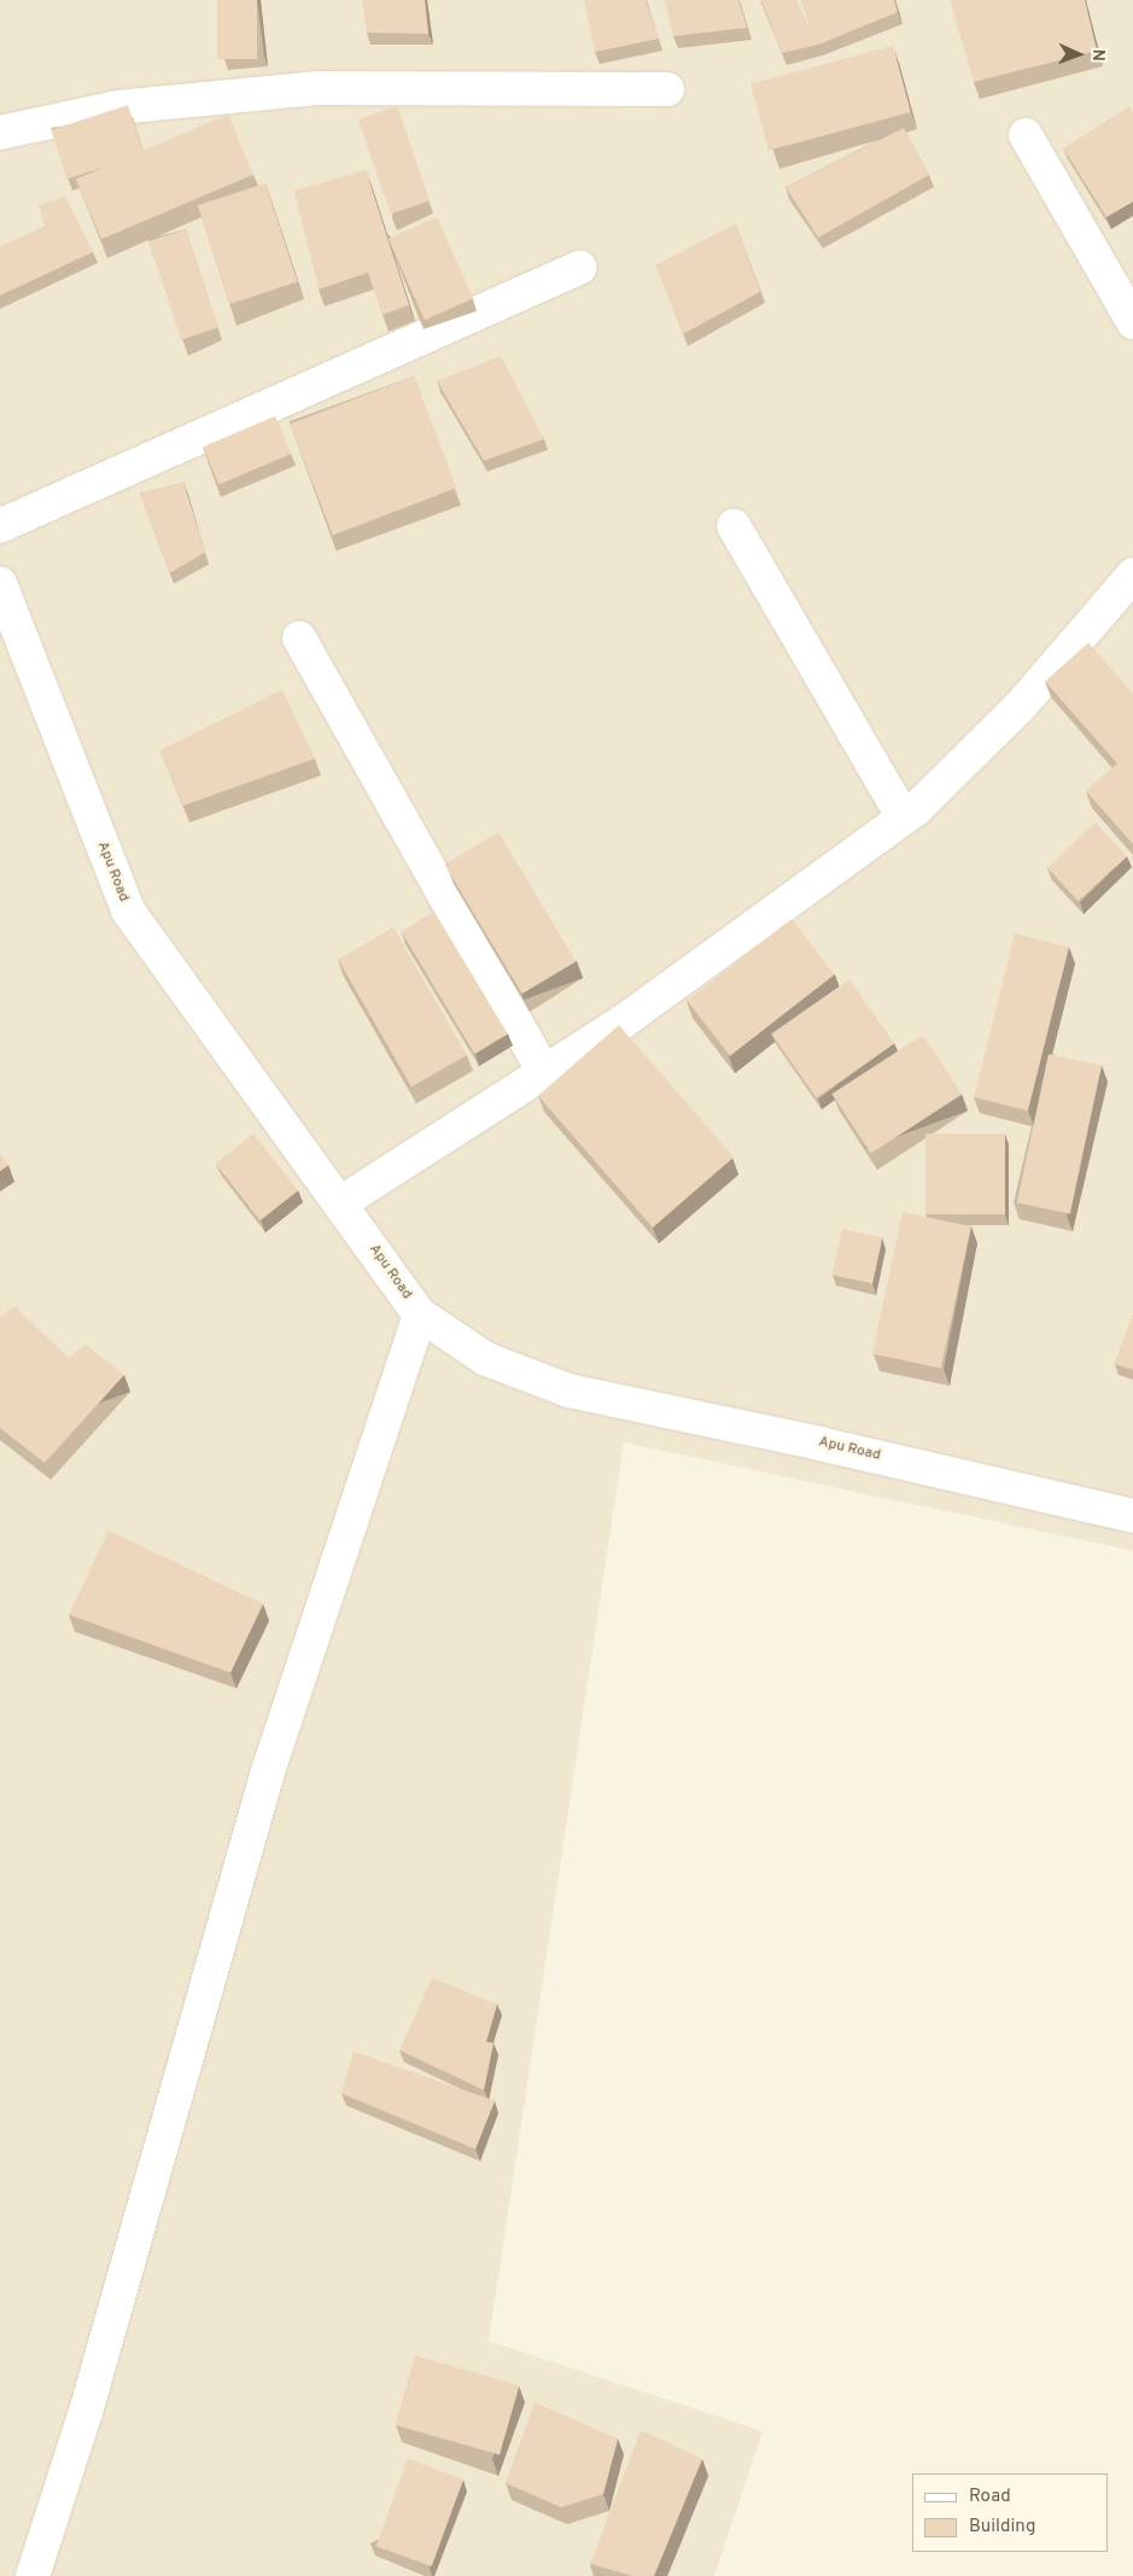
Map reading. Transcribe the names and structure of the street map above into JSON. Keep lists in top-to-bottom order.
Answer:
{
  "streets": {
    "street": ["Apu Road"]
  },
  "legend": ["Road", "Building"],
  "north": "right"
}
